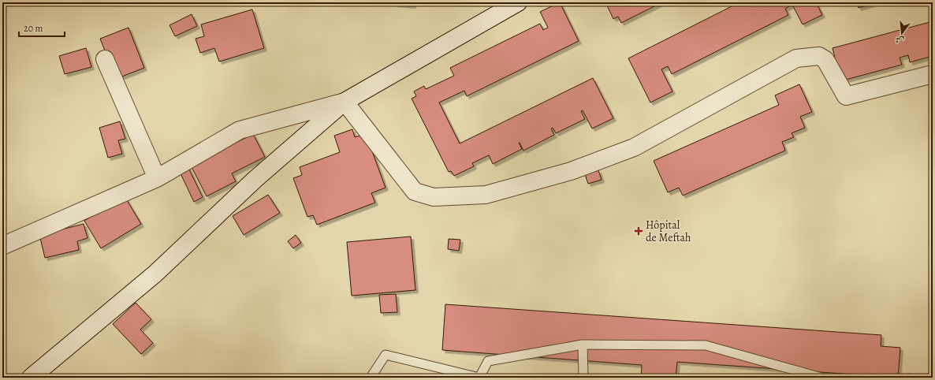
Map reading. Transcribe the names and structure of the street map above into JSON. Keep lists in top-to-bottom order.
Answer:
{
  "places": {
    "health": ["Hôpital de Meftah"]
  },
  "scale_bar": "20 m",
  "north": "bottom"
}
